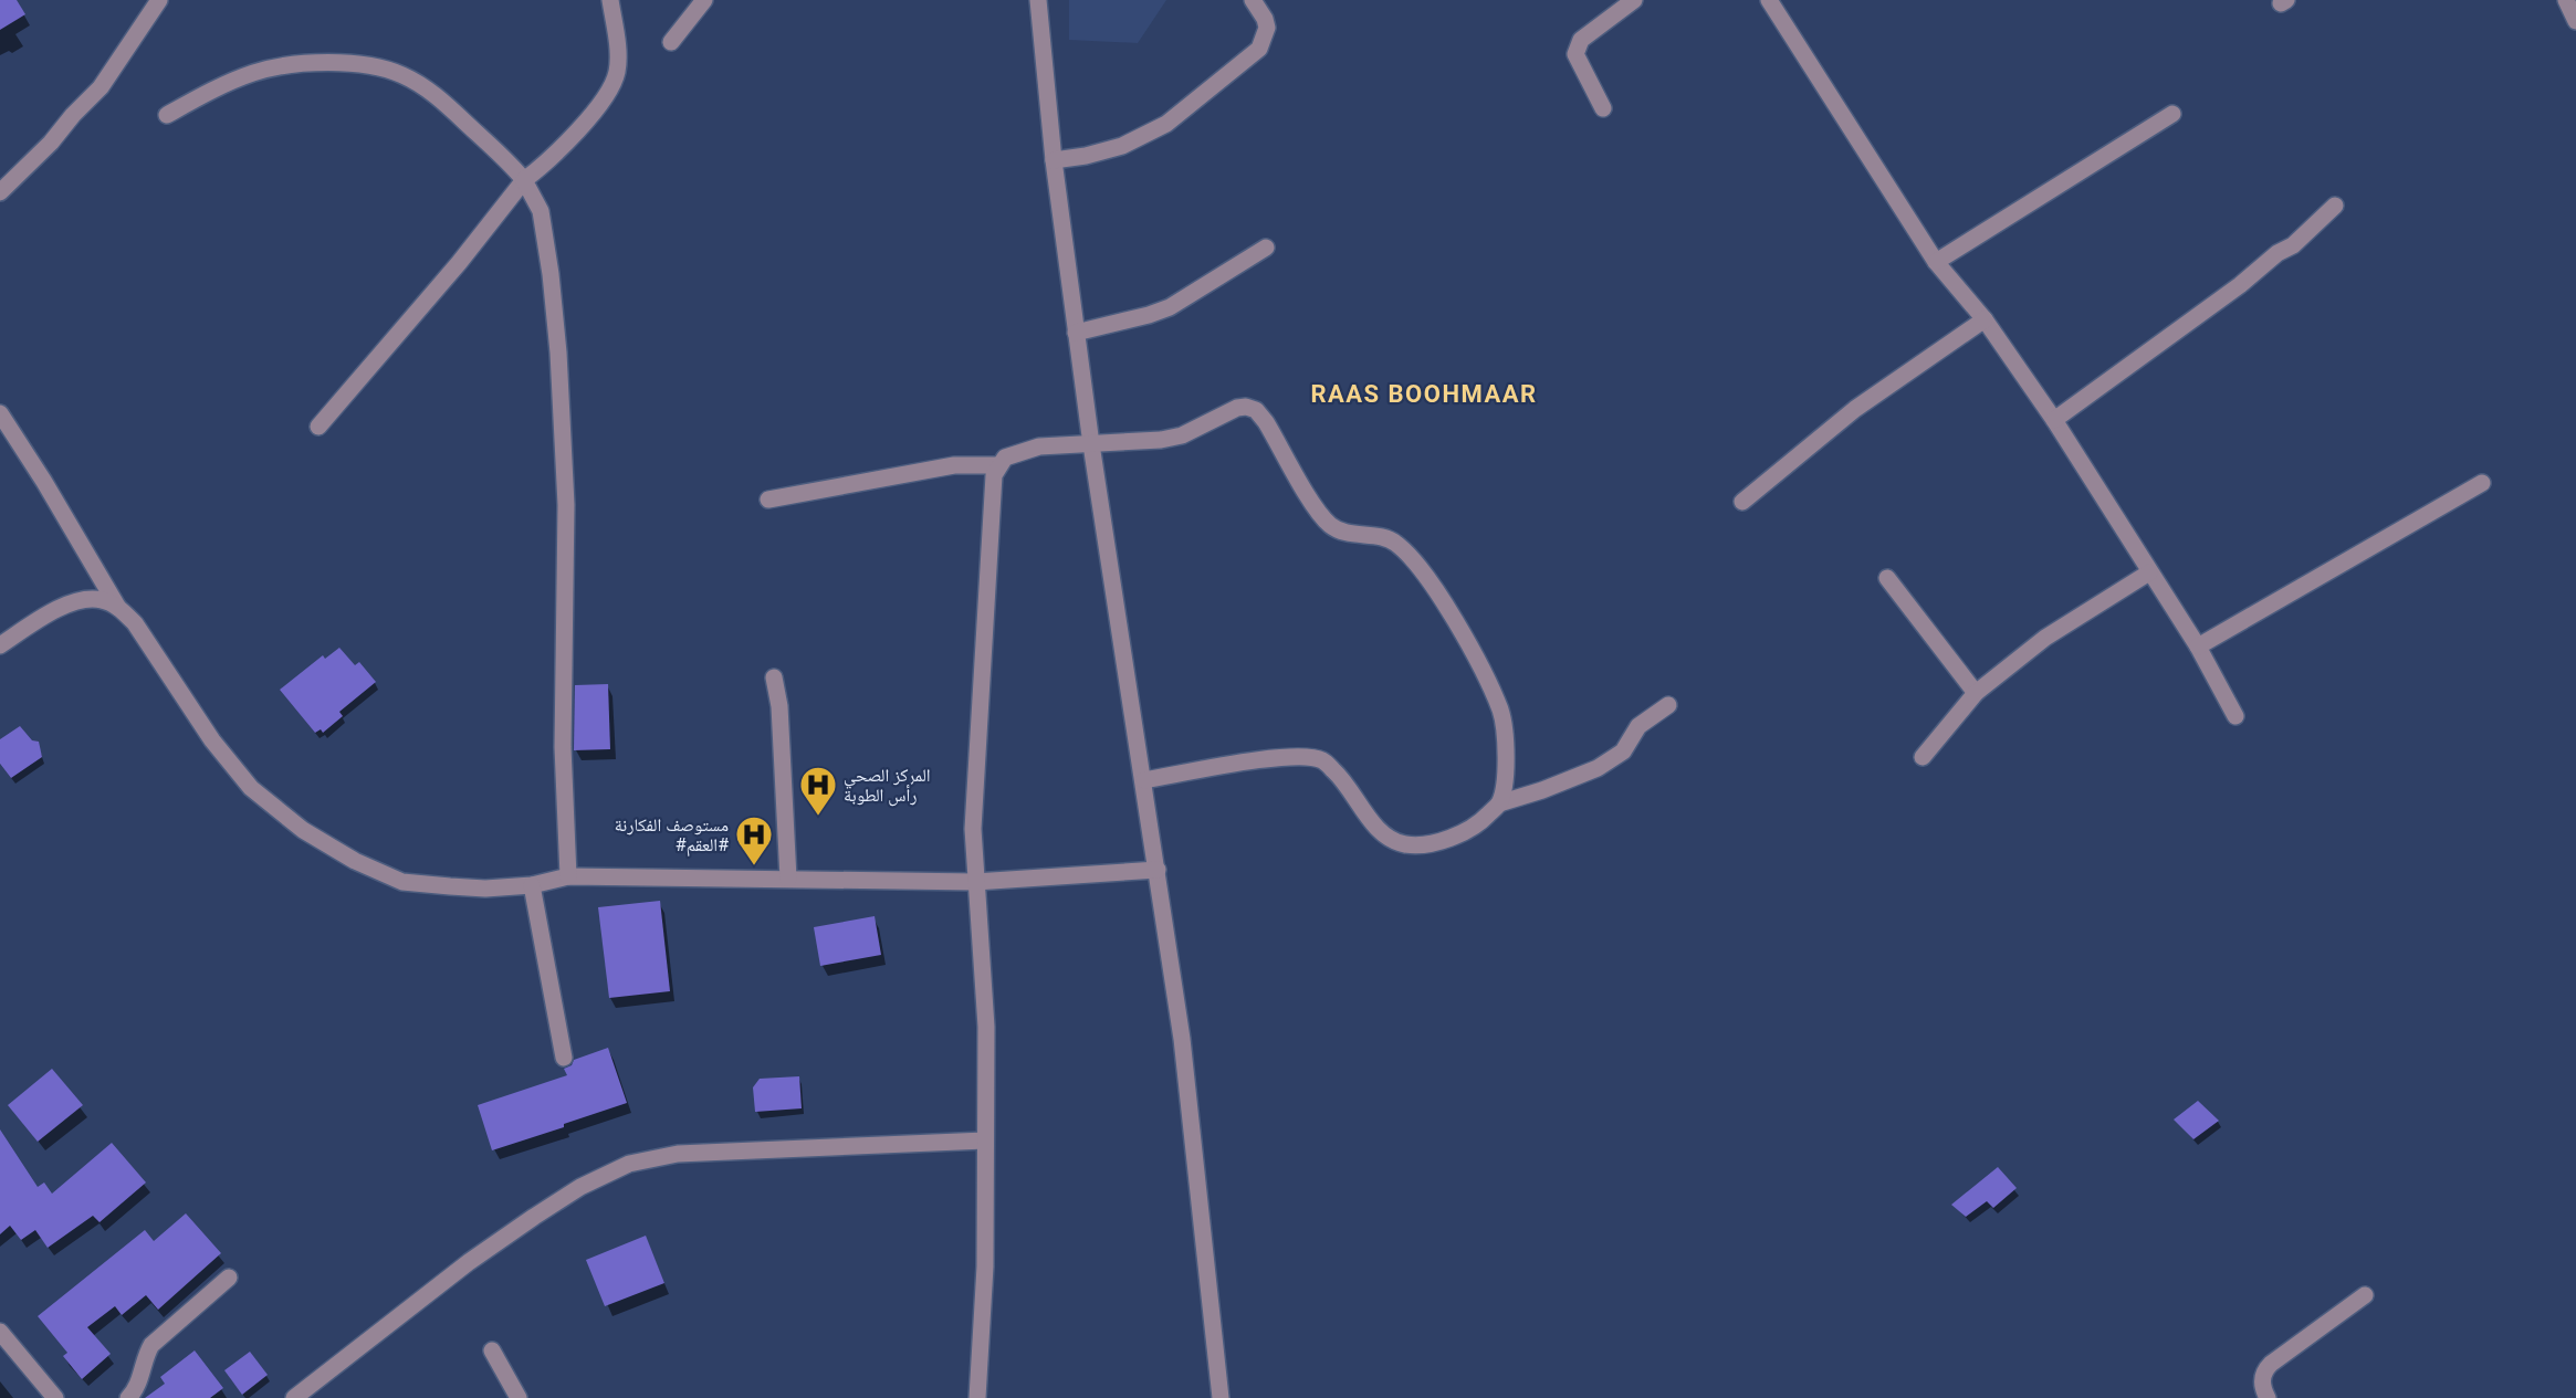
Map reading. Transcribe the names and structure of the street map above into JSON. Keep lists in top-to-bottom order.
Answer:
{
  "districts": ["RAAS BOOHMAAR"],
  "places": {
    "hospital": ["المركز الصحي رأس الطوبة", "مستوصف الفكارنة #العقم#"]
  }
}
